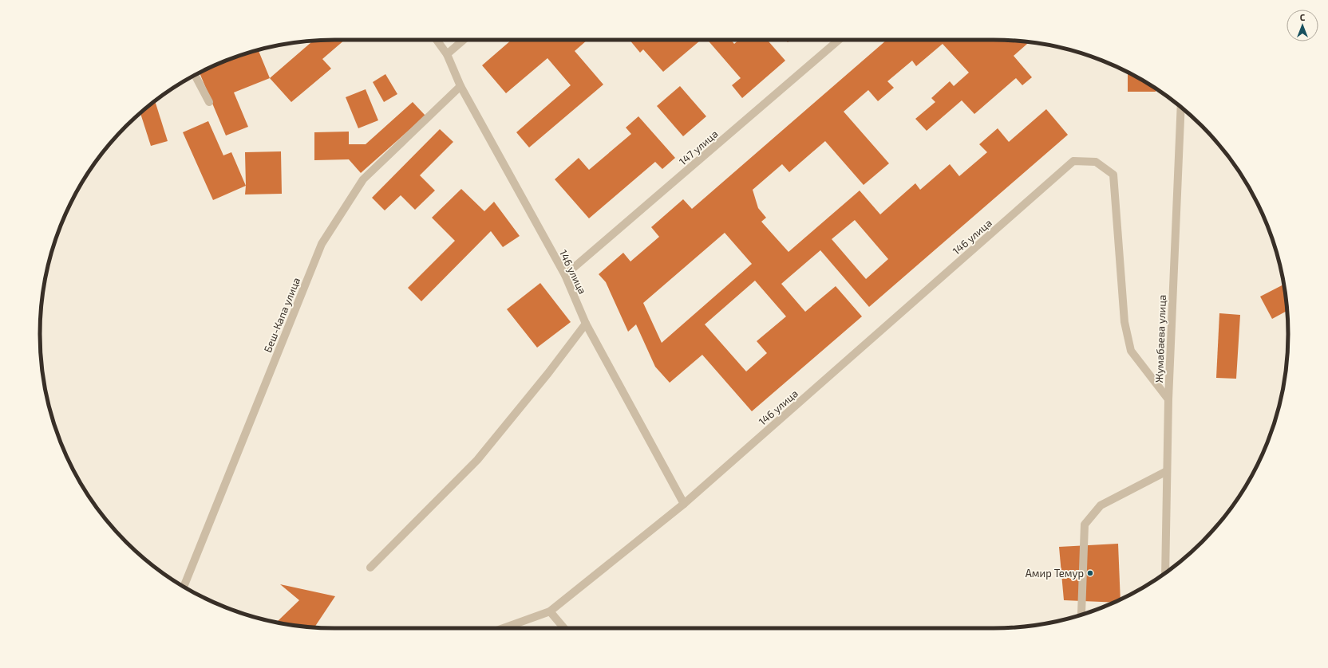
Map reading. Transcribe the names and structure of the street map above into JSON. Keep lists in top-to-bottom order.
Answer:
{
  "streets": {
    "street": [
      "147 улица",
      "146 улица",
      "Беш-Капа улица",
      "Жумабаева улица"
    ]
  },
  "crossings": [
    ["147 улица", "146 улица"],
    ["146 улица", "Беш-Капа улица"],
    ["146 улица", "Жумабаева улица"]
  ],
  "places": ["Амир Темур"],
  "north": "top"
}
